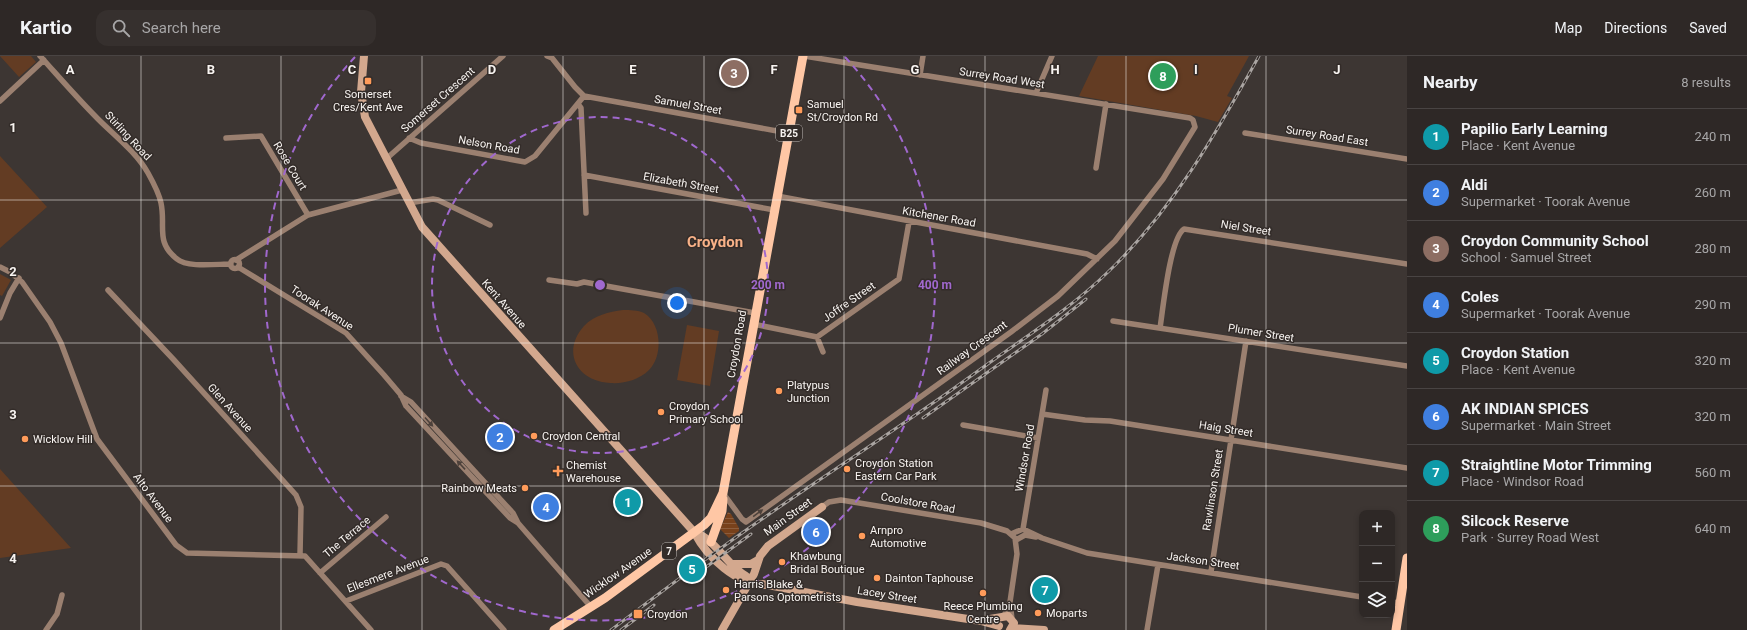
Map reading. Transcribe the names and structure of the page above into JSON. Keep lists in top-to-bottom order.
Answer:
{
  "streets": {
    "main road": [
      "B25",
      "Kent Avenue",
      "Croydon Road",
      "Main Street",
      "7",
      "Wicklow Avenue",
      "Lacey Street"
    ],
    "street": [
      "Surrey Road West",
      "Somerset Crescent",
      "Samuel Street",
      "Stirling Road",
      "Surrey Road East",
      "Nelson Road",
      "Rose Court",
      "Elizabeth Street",
      "Kitchener Road",
      "Niel Street",
      "Joffre Street",
      "Toorak Avenue",
      "Plumer Street",
      "Railway Crescent",
      "Glen Avenue",
      "Haig Street",
      "Windsor Road",
      "Rawlinson Street",
      "Alto Avenue",
      "Coolstore Road",
      "The Terrace",
      "Jackson Street",
      "Ellesmere Avenue"
    ]
  },
  "crossings": [
    ["Surrey Road West", "Croydon Road"],
    ["Surrey Road West", "Railway Crescent"],
    ["Somerset Crescent", "Nelson Road"],
    ["Somerset Crescent", "Kent Avenue"],
    ["Samuel Street", "Nelson Road"],
    ["Samuel Street", "Croydon Road"],
    ["Stirling Road", "Toorak Avenue"],
    ["Elizabeth Street", "Croydon Road"],
    ["Kitchener Road", "Joffre Street"],
    ["Kitchener Road", "Croydon Road"],
    ["Kitchener Road", "Railway Crescent"],
    ["Niel Street", "Plumer Street"],
    ["Joffre Street", "Croydon Road"],
    ["Kent Avenue", "Croydon Road"],
    ["Kent Avenue", "Main Street"],
    ["Kent Avenue", "Wicklow Avenue"],
    ["Kent Avenue", "Lacey Street"],
    ["Toorak Avenue", "Wicklow Avenue"],
    ["Plumer Street", "Rawlinson Street"],
    ["Croydon Road", "Railway Crescent"],
    ["Croydon Road", "Wicklow Avenue"],
    ["Glen Avenue", "Alto Avenue"],
    ["Haig Street", "Windsor Road"],
    ["Haig Street", "Rawlinson Street"],
    ["Rawlinson Street", "Jackson Street"],
    ["Coolstore Road", "Main Street"],
    ["Main Street", "Lacey Street"]
  ],
  "one_way": ["Railway Crescent"],
  "districts": ["Croydon"],
  "places": {
    "transit": ["Somerset Cres/Kent Ave", "Samuel St/Croydon Rd", "Croydon"],
    "other": [
      "Platypus Junction",
      "Croydon Primary School",
      "Croydon Central",
      "Wicklow Hill",
      "Croydon Station Eastern Car Park",
      "Rainbow Meats",
      "Arnpro Automotive",
      "Khawbung Bridal Boutique",
      "Dainton Taphouse",
      "Harris Blake & Parsons Optometrists",
      "Reece Plumbing Centre",
      "Moparts"
    ],
    "health": ["Chemist Warehouse"]
  },
  "page": {
    "header": "Kartio",
    "search": "Search here",
    "nav": ["Map", "Directions", "Saved"],
    "heading": ["Nearby", "8 results"],
    "pins": [
      "3",
      "8",
      "2",
      "1",
      "4",
      "6",
      "5",
      "7"
    ],
    "list": [
      {
        "mark": "1",
        "name": "Papilio Early Learning",
        "note": "Place · Kent Avenue",
        "value": "240 m"
      },
      {
        "mark": "2",
        "name": "Aldi",
        "note": "Supermarket · Toorak Avenue",
        "value": "260 m"
      },
      {
        "mark": "3",
        "name": "Croydon Community School",
        "note": "School · Samuel Street",
        "value": "280 m"
      },
      {
        "mark": "4",
        "name": "Coles",
        "note": "Supermarket · Toorak Avenue",
        "value": "290 m"
      },
      {
        "mark": "5",
        "name": "Croydon Station",
        "note": "Place · Kent Avenue",
        "value": "320 m"
      },
      {
        "mark": "6",
        "name": "AK INDIAN SPICES",
        "note": "Supermarket · Main Street",
        "value": "320 m"
      },
      {
        "mark": "7",
        "name": "Straightline Motor Trimming",
        "note": "Place · Windsor Road",
        "value": "560 m"
      },
      {
        "mark": "8",
        "name": "Silcock Reserve",
        "note": "Park · Surrey Road West",
        "value": "640 m"
      }
    ],
    "map_buttons": ["+", "−"]
  },
  "grid": {
    "columns": [
      "A",
      "B",
      "C",
      "D",
      "E",
      "F",
      "G",
      "H",
      "I",
      "J"
    ],
    "rows": [
      "1",
      "2",
      "3",
      "4"
    ]
  },
  "rings": ["200 m", "400 m"]
}
